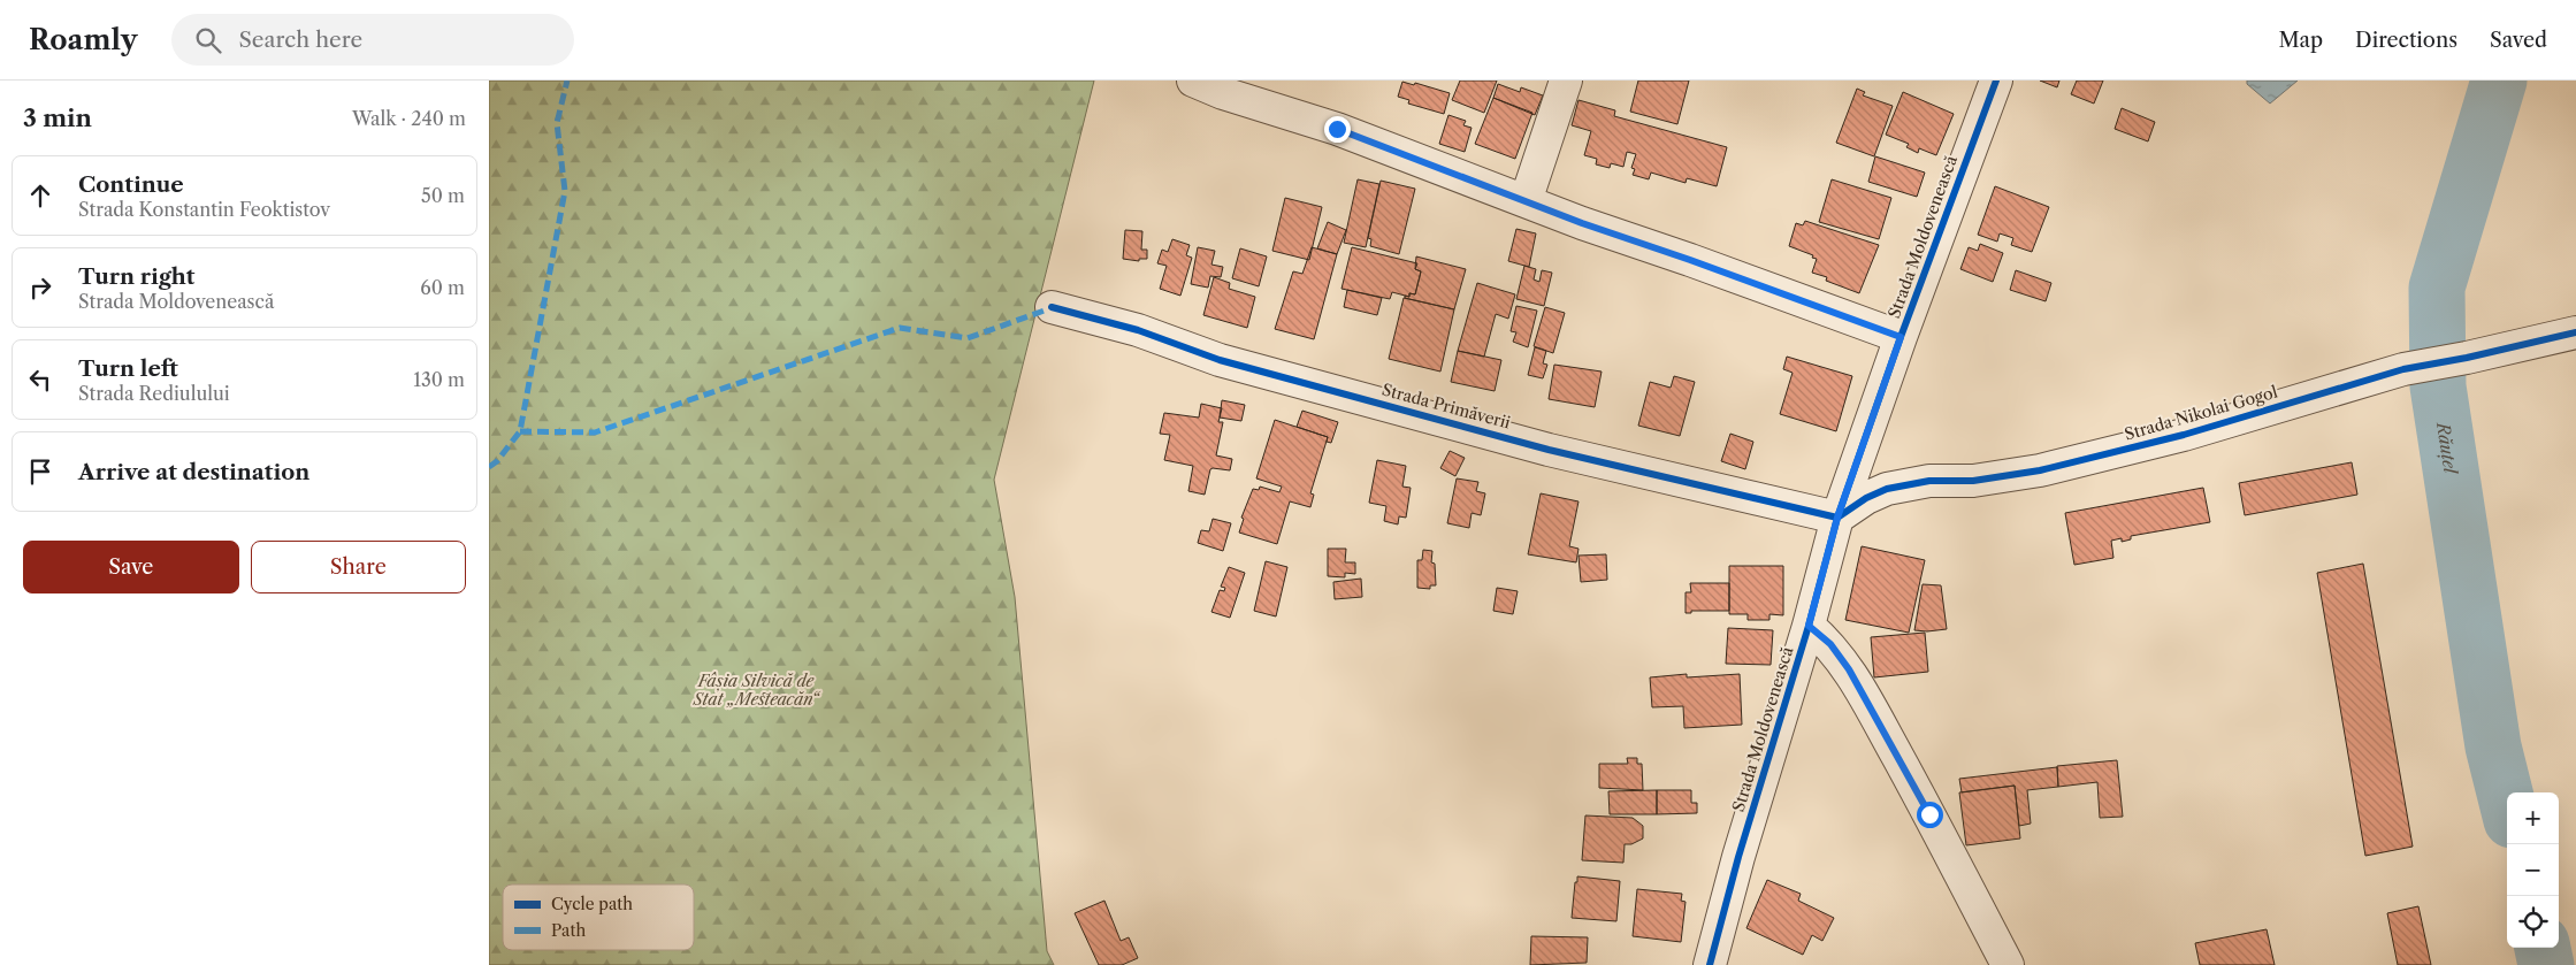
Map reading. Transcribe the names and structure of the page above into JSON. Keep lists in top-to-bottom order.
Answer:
{
  "streets": {
    "street": ["Strada Moldovenească", "Strada Primăverii", "Strada Nikolai Gogol"]
  },
  "crossings": [
    ["Strada Moldovenească", "Strada Primăverii"],
    ["Strada Moldovenească", "Strada Nikolai Gogol"],
    ["Strada Primăverii", "Strada Nikolai Gogol"]
  ],
  "water": ["Răuțel"],
  "parks": ["Fâșia Silvică de Stat „Mesteacăn“"],
  "legend": ["Cycle path", "Path"],
  "page": {
    "header": "Roamly",
    "search": "Search here",
    "nav": ["Map", "Directions", "Saved"],
    "heading": ["3 min", "Walk · 240 m"],
    "list": [
      ["Continue", "Strada Konstantin Feoktistov", "50 m"],
      ["Turn right", "Strada Moldovenească", "60 m"],
      ["Turn left", "Strada Rediulului", "130 m"],
      "Arrive at destination"
    ],
    "buttons": ["Save", "Share"],
    "map_buttons": ["+", "−"]
  }
}
